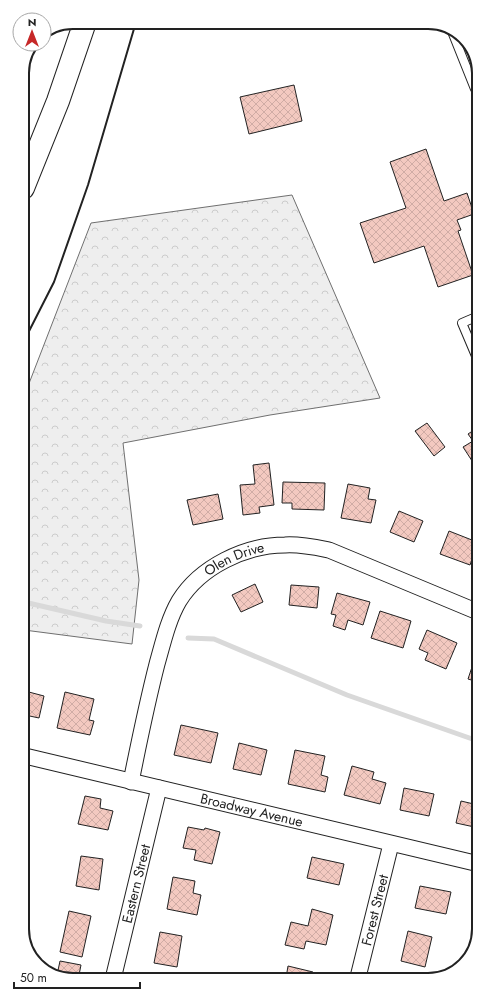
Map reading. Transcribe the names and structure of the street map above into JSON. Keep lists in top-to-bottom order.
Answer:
{
  "streets": {
    "street": [
      "Olen Drive",
      "Broadway Avenue",
      "Eastern Street",
      "Forest Street"
    ]
  },
  "crossings": [
    ["Olen Drive", "Broadway Avenue"],
    ["Broadway Avenue", "Eastern Street"],
    ["Broadway Avenue", "Forest Street"]
  ],
  "scale_bar": "50 m",
  "north": "top"
}
